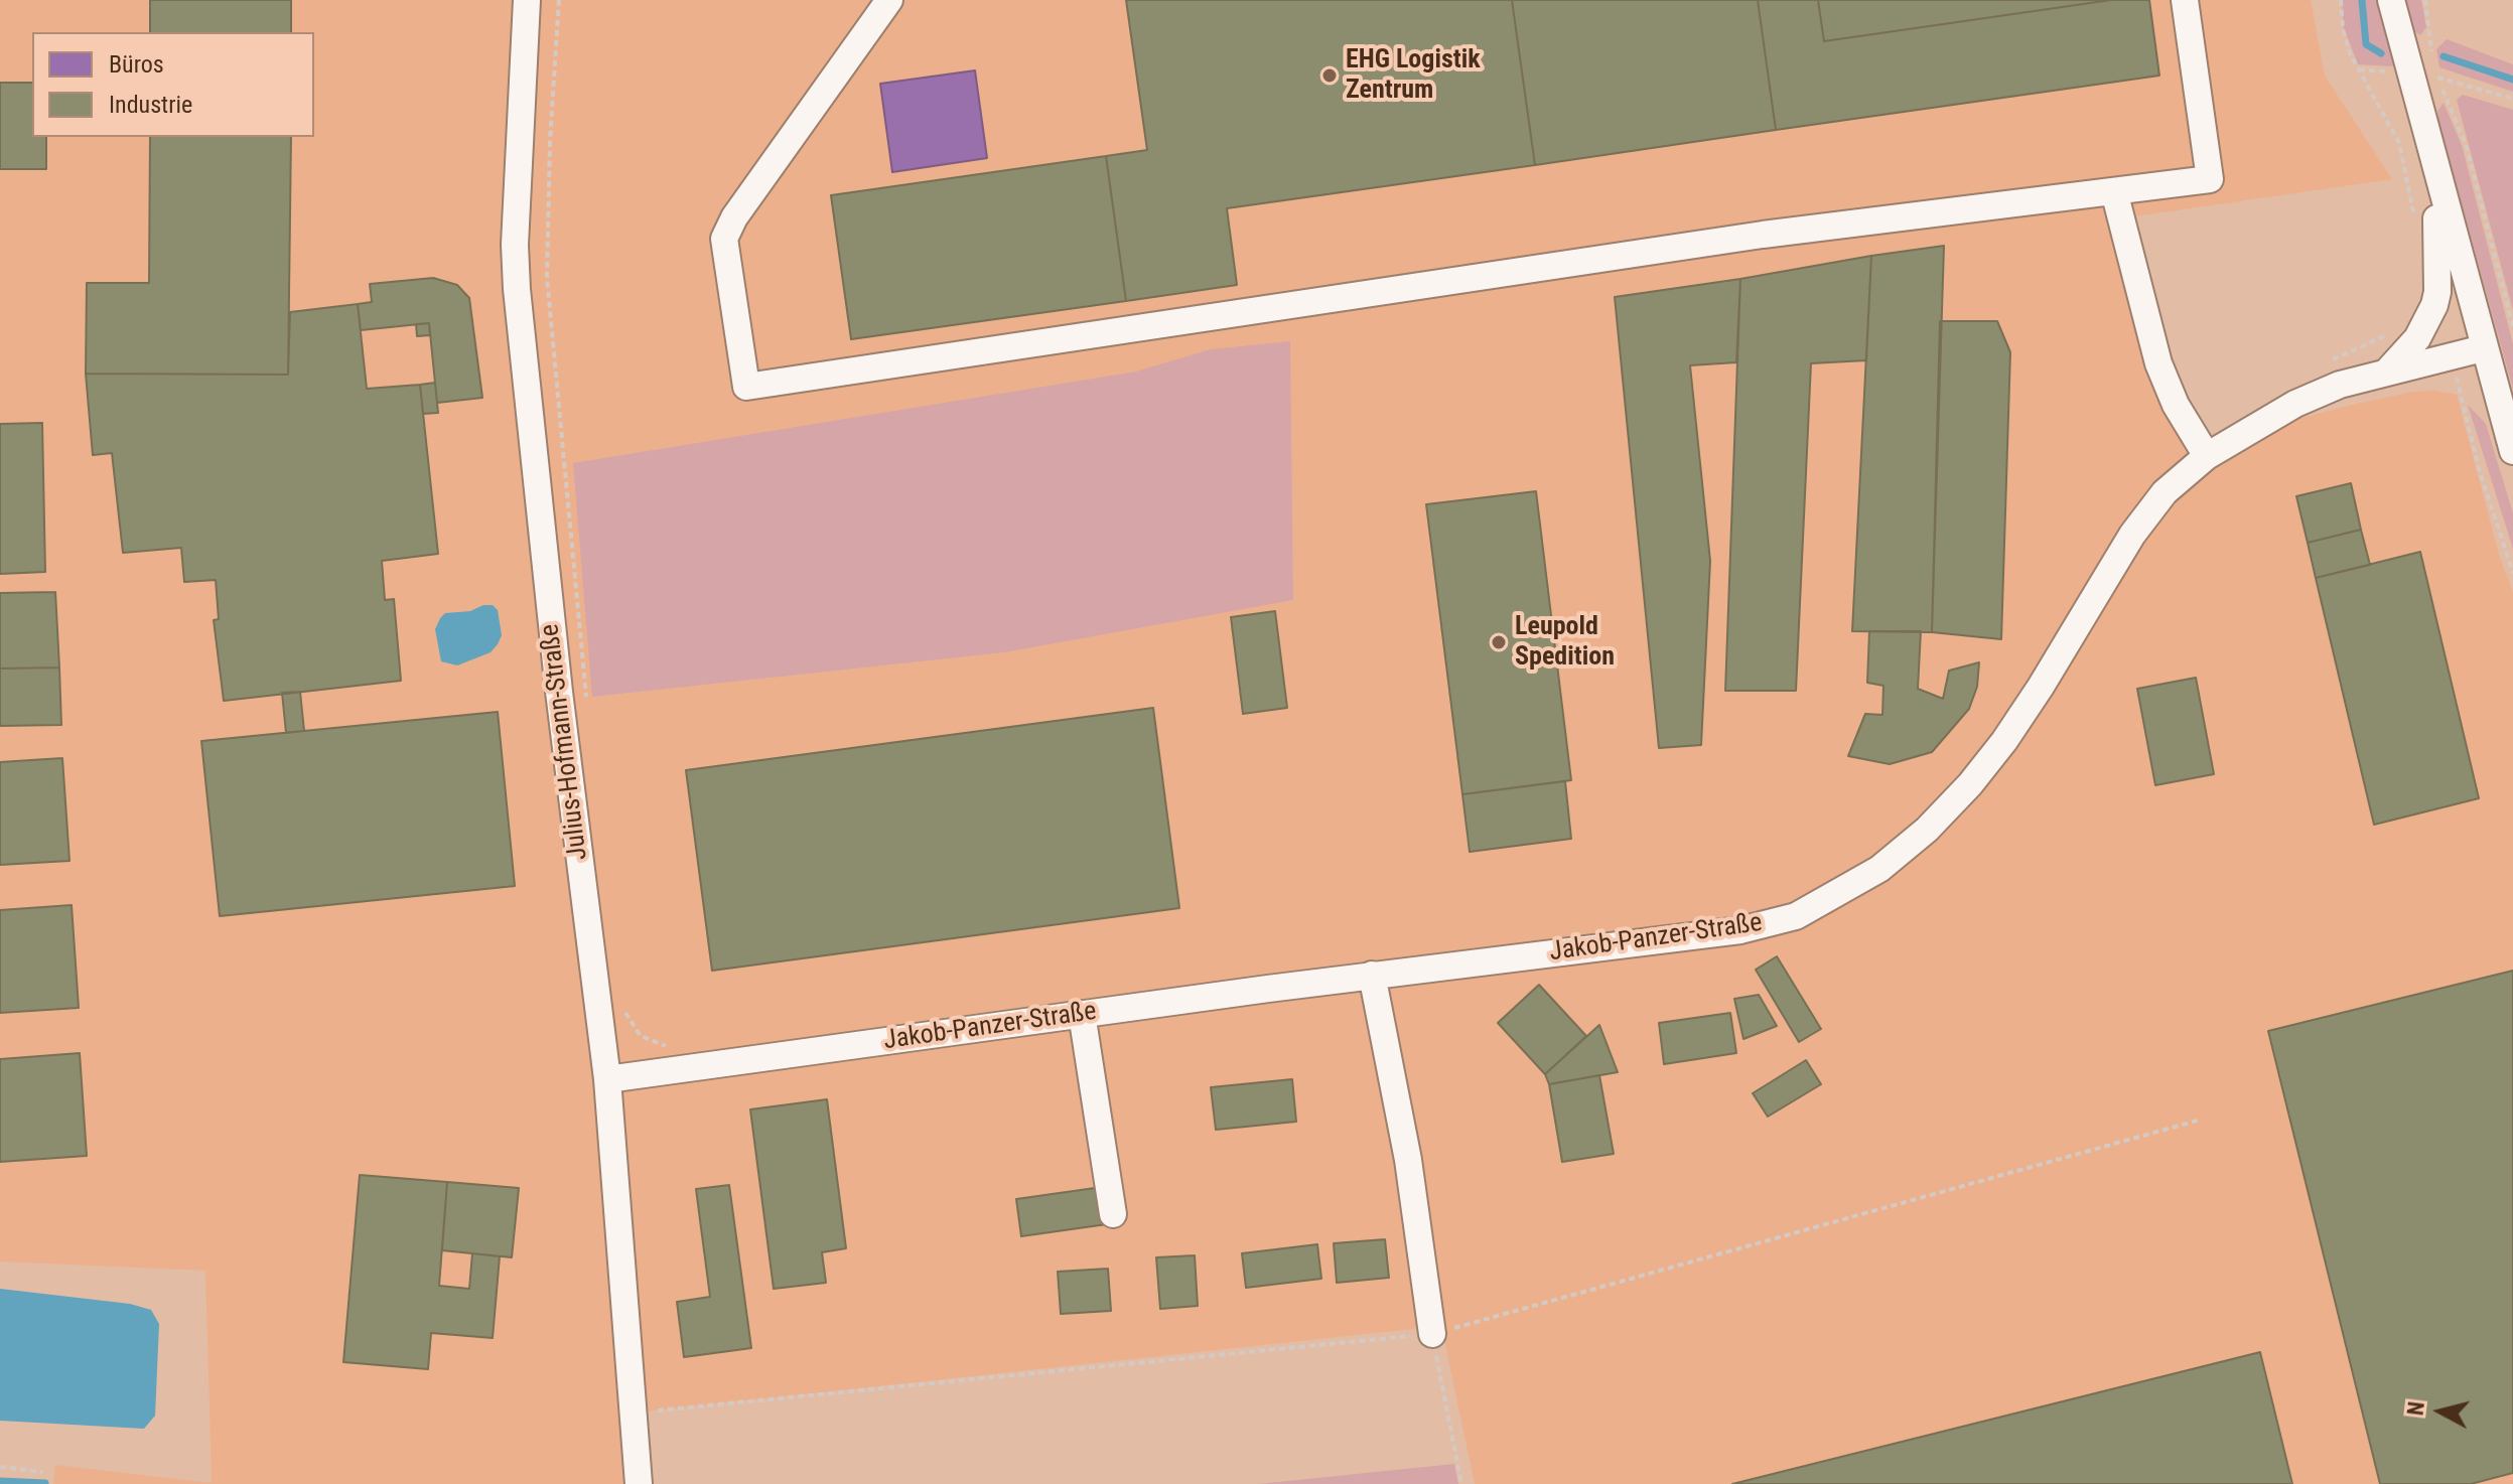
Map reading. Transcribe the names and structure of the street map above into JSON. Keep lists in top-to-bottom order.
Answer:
{
  "streets": {
    "street": ["Julius-Hofmann-Straße", "Jakob-Panzer-Straße"]
  },
  "crossings": [
    ["Julius-Hofmann-Straße", "Jakob-Panzer-Straße"]
  ],
  "places": ["EHG Logistik Zentrum", "Leupold Spedition"],
  "legend": ["Büros", "Industrie"],
  "north": "left"
}
